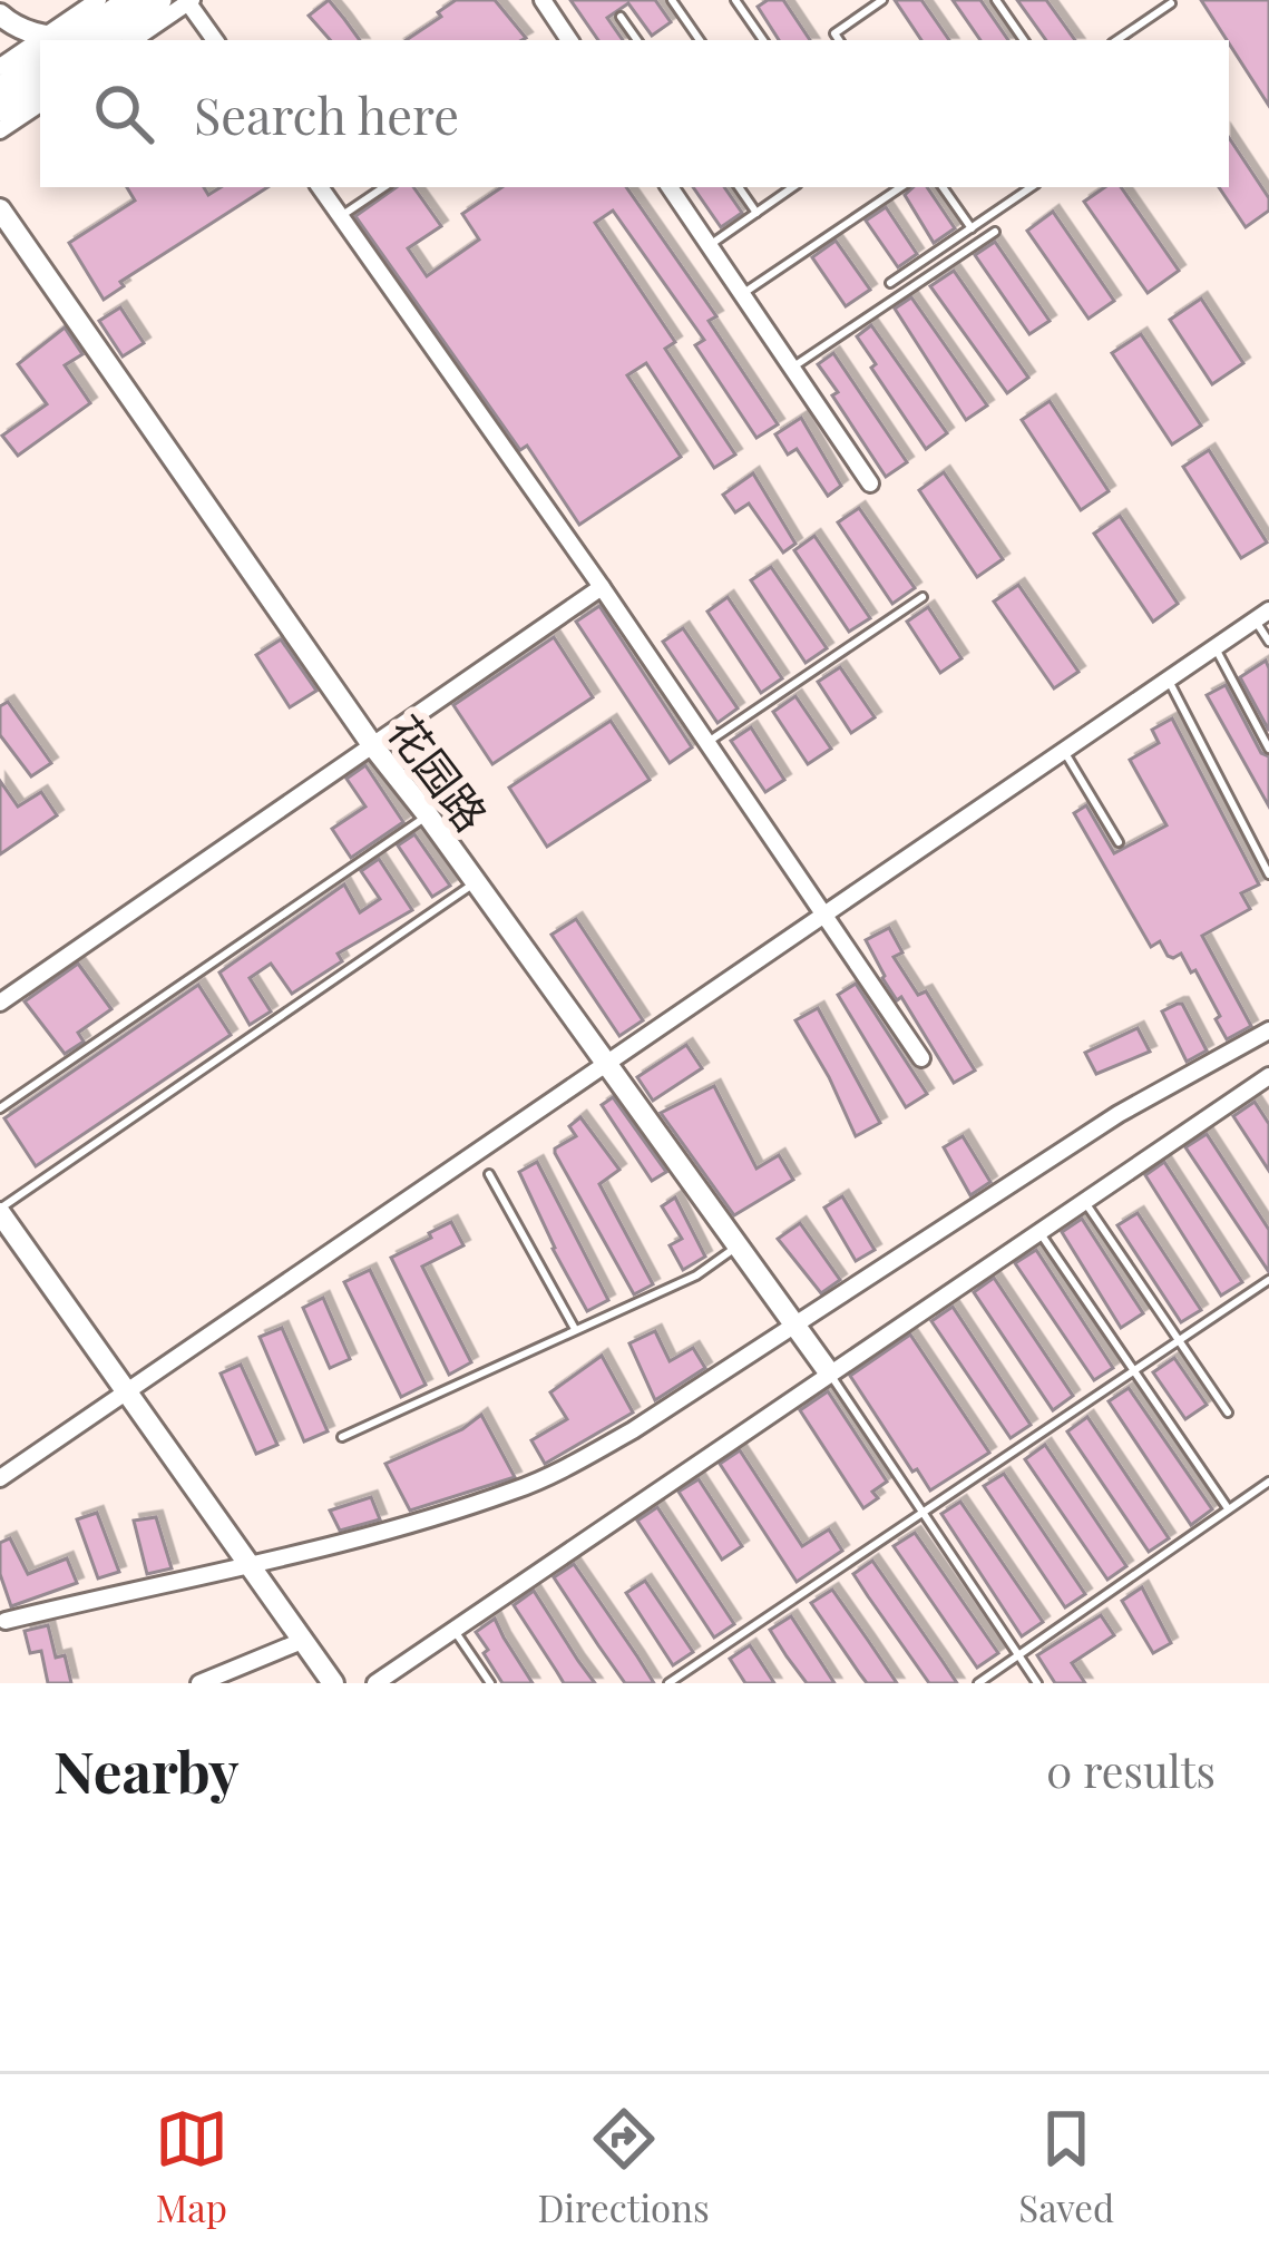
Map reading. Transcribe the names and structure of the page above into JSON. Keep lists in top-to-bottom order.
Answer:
{
  "streets": {
    "street": ["花园路"]
  },
  "page": {
    "search": "Search here",
    "heading": ["Nearby", "0 results"],
    "nav": ["Map", "Directions", "Saved"]
  }
}
